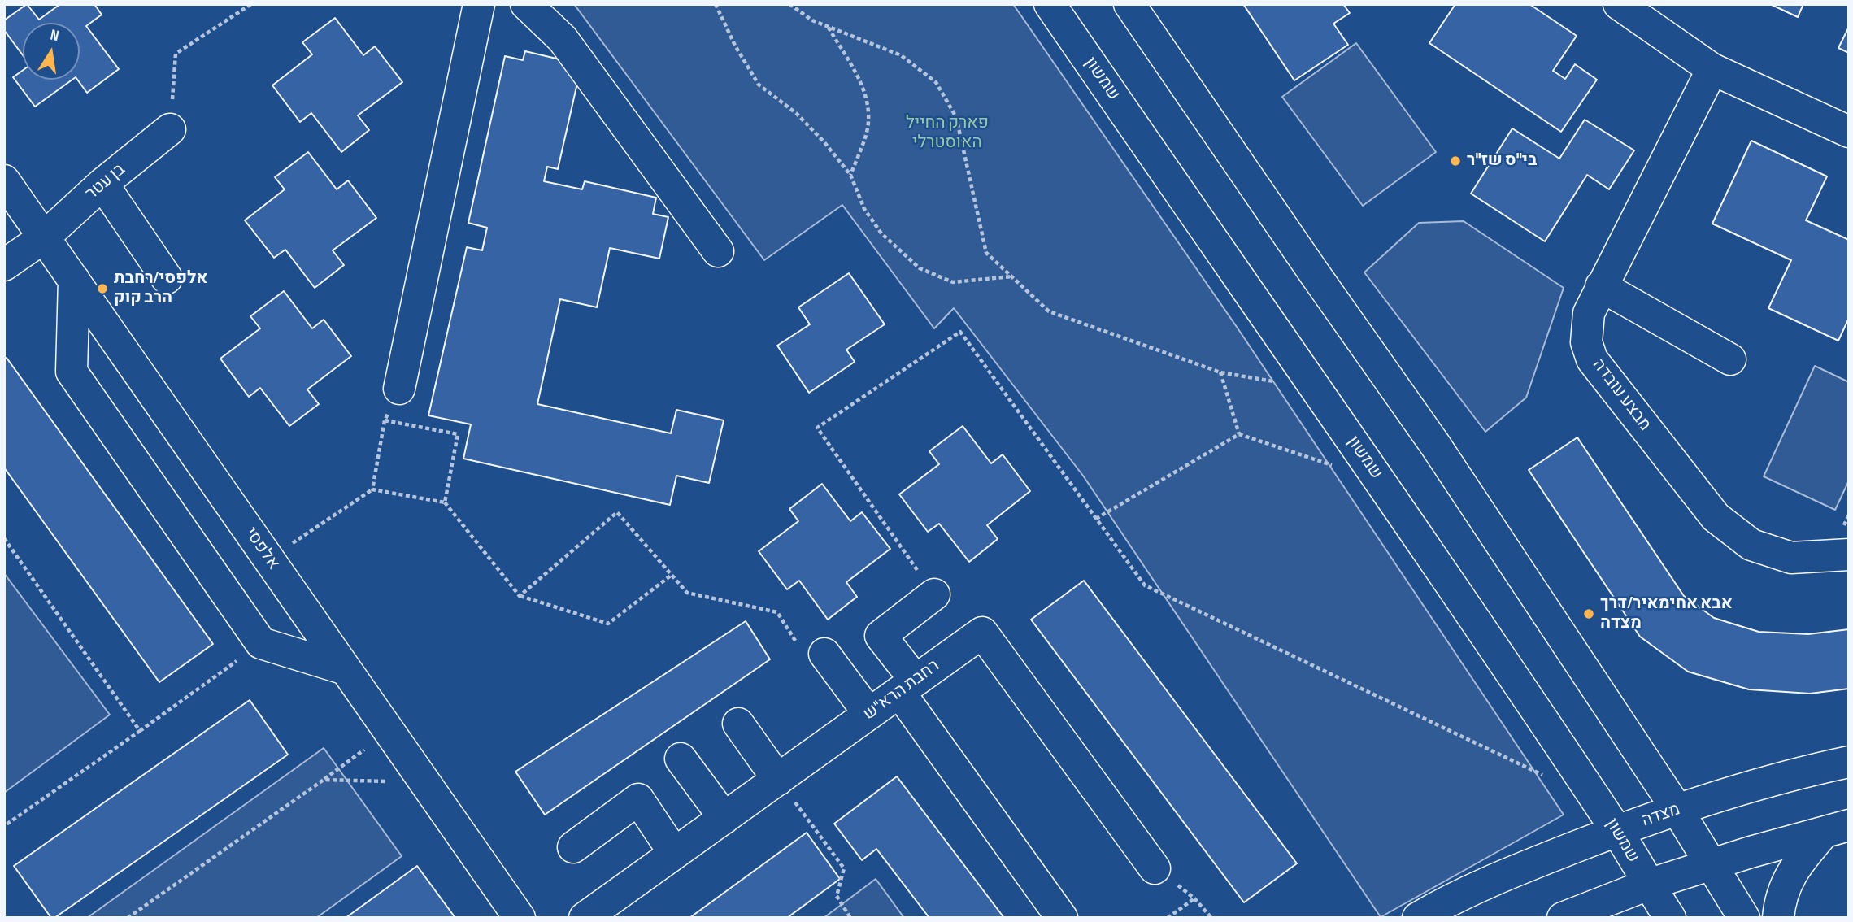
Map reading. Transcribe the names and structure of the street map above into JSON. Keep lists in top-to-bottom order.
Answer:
{
  "streets": {
    "main road": [
      "שמשון",
      "בן עטר",
      "מבצע עובדה",
      "אלפסי",
      "רחבת הרא\"ש",
      "מצדה"
    ]
  },
  "crossings": [
    ["שמשון", "מצדה"],
    ["בן עטר", "אלפסי"]
  ],
  "parks": ["פארק החייל האוסטרלי"],
  "places": ["בי\"ס שז\"ר", "אלפסי/רחבת הרב קוק", "אבא אחימאיר/דרך מצדה"],
  "north": "top"
}
